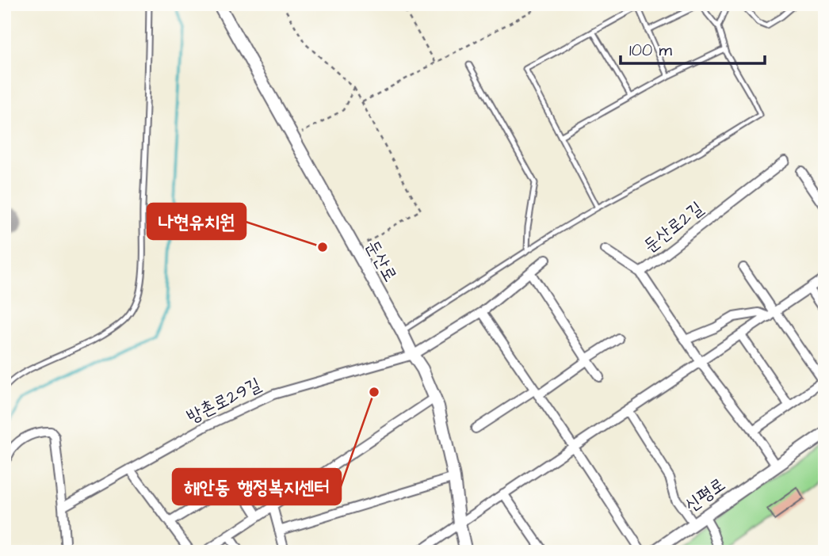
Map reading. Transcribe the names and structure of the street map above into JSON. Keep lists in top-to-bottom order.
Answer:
{
  "streets": {
    "street": [
      "둔산로2길",
      "둔산로",
      "방촌로29길",
      "신평로"
    ]
  },
  "crossings": [
    ["둔산로", "방촌로29길"]
  ],
  "places": ["나현유치원", "해안동 행정복지센터"],
  "scale_bar": "100 m"
}
